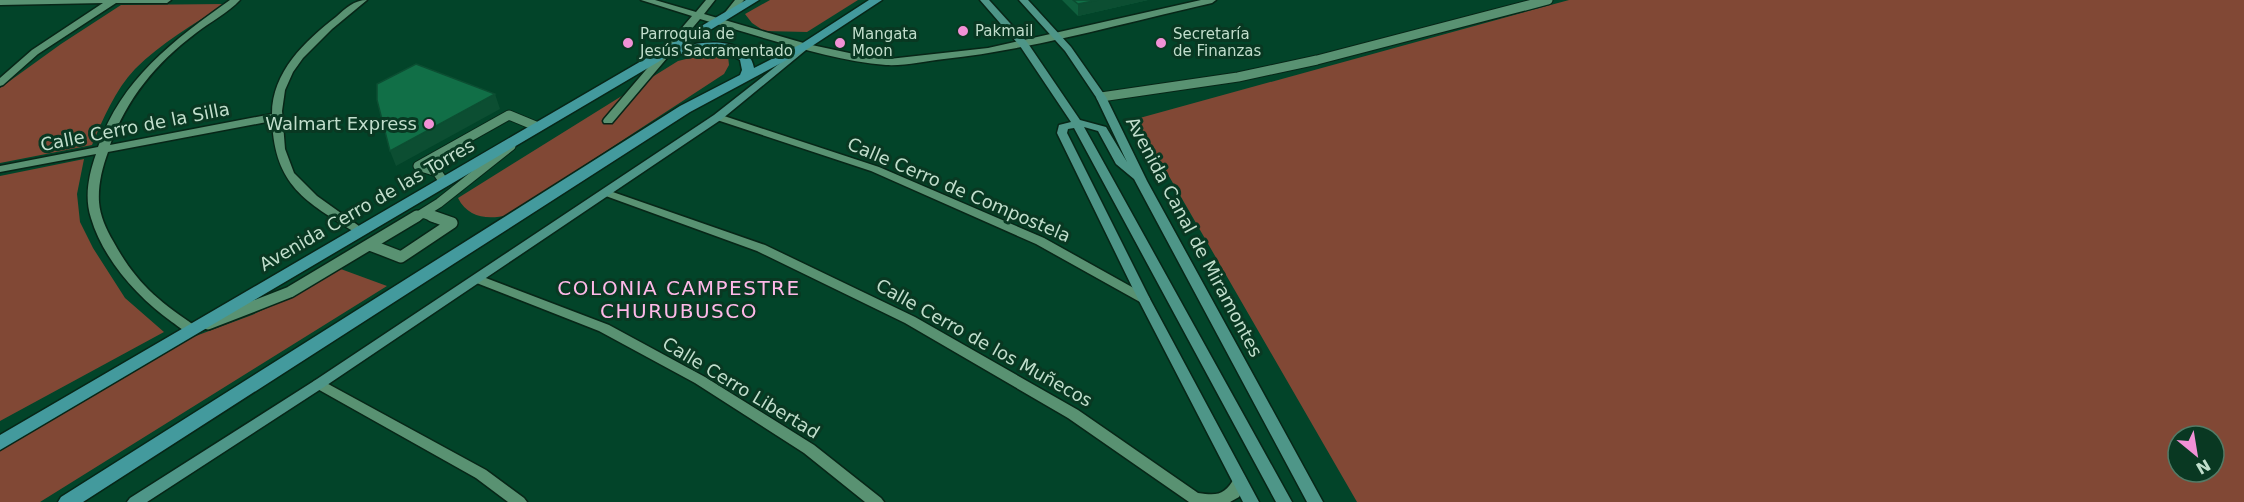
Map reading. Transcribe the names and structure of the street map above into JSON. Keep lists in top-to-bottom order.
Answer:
{
  "streets": {
    "main road": ["Avenida Cerro de las Torres", "Avenida Canal de Miramontes"],
    "street": [
      "Calle Cerro de la Silla",
      "Calle Cerro de Compostela",
      "Calle Cerro de los Muñecos",
      "Calle Cerro Libertad"
    ]
  },
  "districts": ["COLONIA CAMPESTRE CHURUBUSCO"],
  "places": [
    "Pakmail",
    "Parroquia de Jesús Sacramentado",
    "Mangata Moon",
    "Secretaría de Finanzas",
    "Walmart Express"
  ],
  "north": "bottom right"
}
